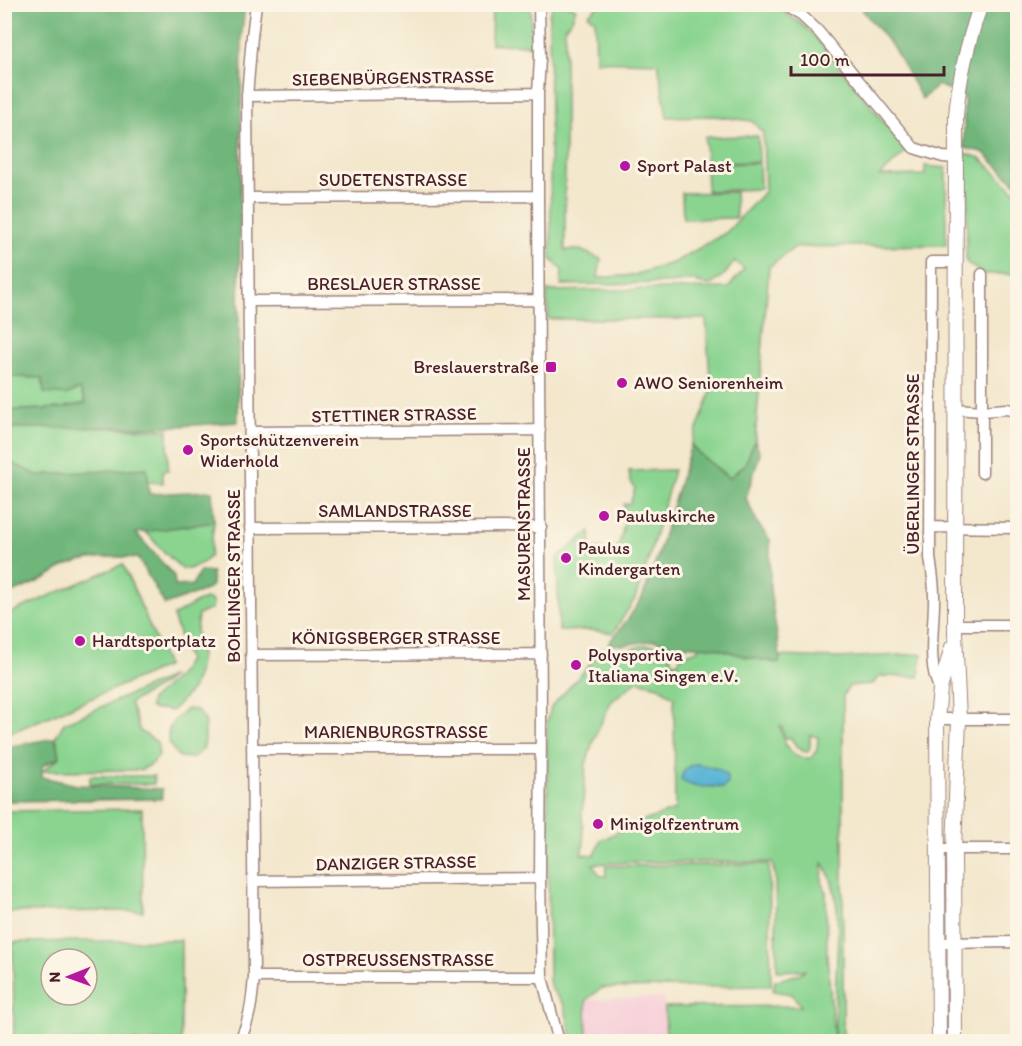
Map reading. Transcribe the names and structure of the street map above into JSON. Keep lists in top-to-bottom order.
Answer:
{
  "streets": {
    "street": [
      "SIEBENBÜRGENSTRASSE",
      "SUDETENSTRASSE",
      "BRESLAUER STRASSE",
      "STETTINER STRASSE",
      "ÜBERLINGER STRASSE",
      "SAMLANDSTRASSE",
      "MASURENSTRASSE",
      "BOHLINGER STRASSE",
      "KÖNIGSBERGER STRASSE",
      "MARIENBURGSTRASSE",
      "DANZIGER STRASSE",
      "OSTPREUSSENSTRASSE"
    ]
  },
  "crossings": [
    ["SIEBENBÜRGENSTRASSE", "MASURENSTRASSE"],
    ["SIEBENBÜRGENSTRASSE", "BOHLINGER STRASSE"],
    ["SUDETENSTRASSE", "MASURENSTRASSE"],
    ["SUDETENSTRASSE", "BOHLINGER STRASSE"],
    ["BRESLAUER STRASSE", "MASURENSTRASSE"],
    ["BRESLAUER STRASSE", "BOHLINGER STRASSE"],
    ["STETTINER STRASSE", "MASURENSTRASSE"],
    ["STETTINER STRASSE", "BOHLINGER STRASSE"],
    ["SAMLANDSTRASSE", "MASURENSTRASSE"],
    ["SAMLANDSTRASSE", "BOHLINGER STRASSE"],
    ["MASURENSTRASSE", "KÖNIGSBERGER STRASSE"],
    ["MASURENSTRASSE", "MARIENBURGSTRASSE"],
    ["MASURENSTRASSE", "DANZIGER STRASSE"],
    ["MASURENSTRASSE", "OSTPREUSSENSTRASSE"],
    ["BOHLINGER STRASSE", "KÖNIGSBERGER STRASSE"],
    ["BOHLINGER STRASSE", "MARIENBURGSTRASSE"],
    ["BOHLINGER STRASSE", "DANZIGER STRASSE"],
    ["BOHLINGER STRASSE", "OSTPREUSSENSTRASSE"]
  ],
  "places": {
    "other": [
      "Sport Palast",
      "AWO Seniorenheim",
      "Sportschützenverein Widerhold",
      "Pauluskirche",
      "Paulus Kindergarten",
      "Hardtsportplatz",
      "Polysportiva Italiana Singen e.V.",
      "Minigolfzentrum"
    ],
    "transit": ["Breslauerstraße"]
  },
  "scale_bar": "100 m",
  "north": "left"
}
